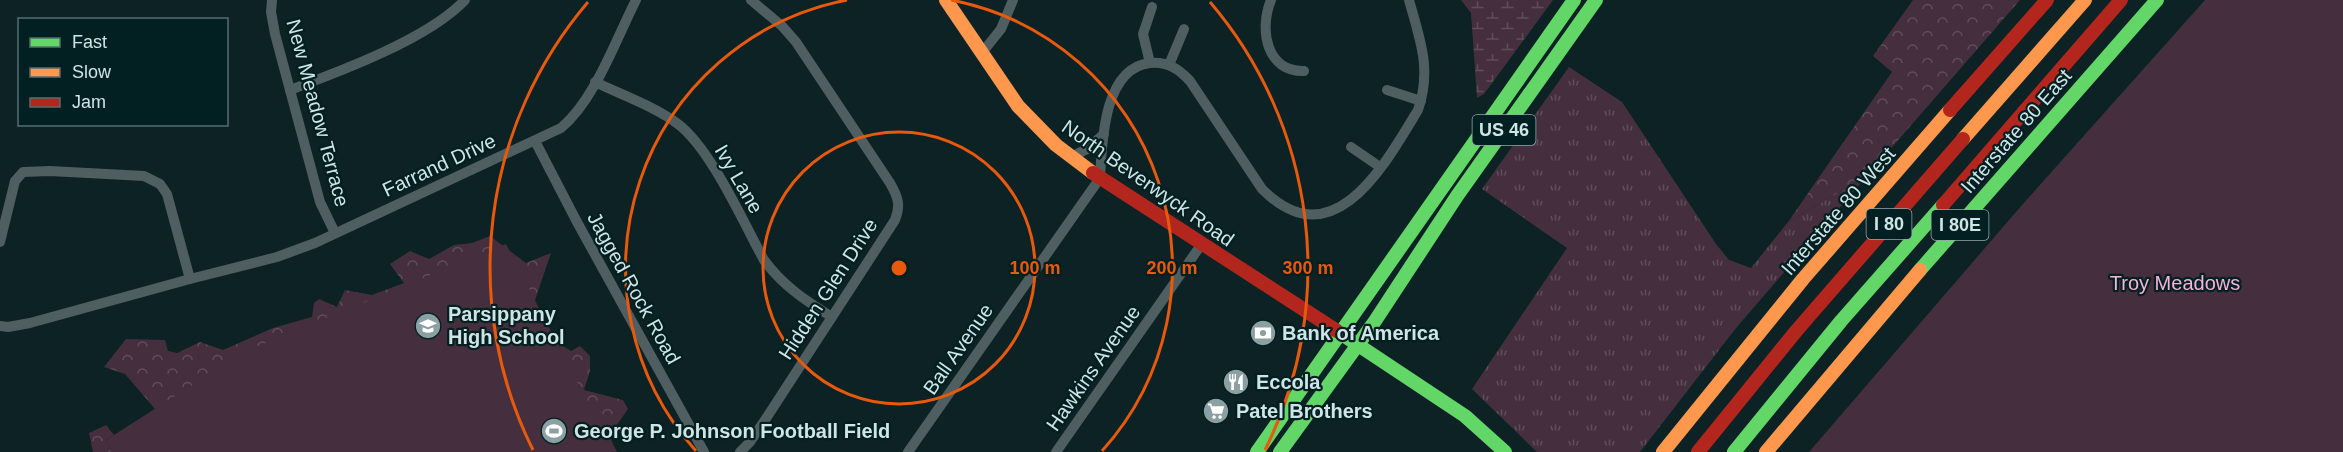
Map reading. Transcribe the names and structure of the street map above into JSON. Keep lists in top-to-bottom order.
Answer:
{
  "streets": {
    "main road": [
      "US 46",
      "Interstate 80 East",
      "North Beverwyck Road",
      "Interstate 80 West",
      "I 80",
      "I 80E"
    ],
    "street": [
      "New Meadow Terrace",
      "Farrand Drive",
      "Ivy Lane",
      "Jagged Rock Road",
      "Hidden Glen Drive",
      "Ball Avenue",
      "Hawkins Avenue"
    ]
  },
  "crossings": [
    ["New Meadow Terrace", "Farrand Drive"],
    ["US 46", "North Beverwyck Road"],
    ["Farrand Drive", "Ivy Lane"],
    ["Farrand Drive", "Jagged Rock Road"],
    ["Ivy Lane", "Hidden Glen Drive"],
    ["North Beverwyck Road", "Ball Avenue"],
    ["North Beverwyck Road", "Hawkins Avenue"]
  ],
  "parks": ["Troy Meadows"],
  "places": {
    "school or university": ["Parsippany High School"],
    "bank": ["Bank of America"],
    "restaurant": ["Eccola"],
    "supermarket": ["Patel Brothers"],
    "sports": ["George P. Johnson Football Field"]
  },
  "legend": ["Fast", "Slow", "Jam"],
  "rings": ["100 m", "200 m", "300 m"]
}
